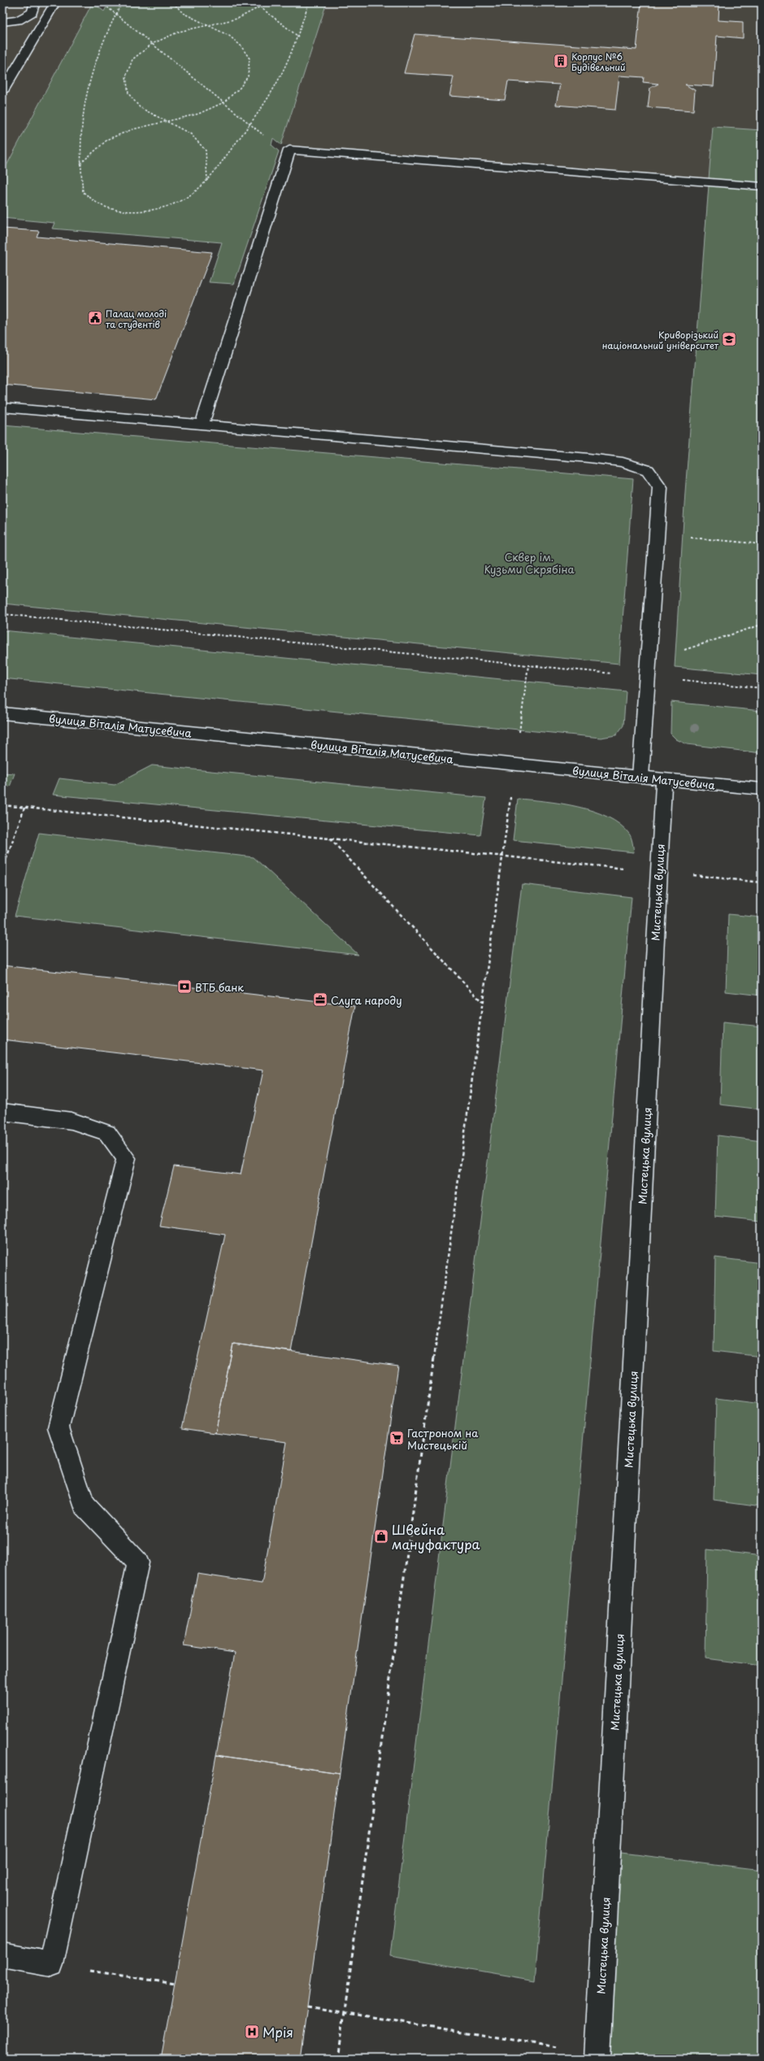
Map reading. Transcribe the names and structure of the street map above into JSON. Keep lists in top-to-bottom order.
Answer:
{
  "streets": {
    "street": ["вулиця Віталія Матусевича", "Мистецька вулиця"]
  },
  "crossings": [
    ["вулиця Віталія Матусевича", "Мистецька вулиця"]
  ],
  "parks": ["Сквер ім. Кузьми Скрябіна"],
  "places": {
    "building": ["Корпус №6 Будівельний"],
    "public building": ["Палац молоді та студентів"],
    "school or university": ["Криворізький національний університет"],
    "bank": ["ВТБ банк"],
    "office": ["Слуга народу"],
    "supermarket": ["Гастроном на Мистецькій"],
    "shop": ["Швейна мануфактура"],
    "hospital": ["Мрія"]
  }
}
